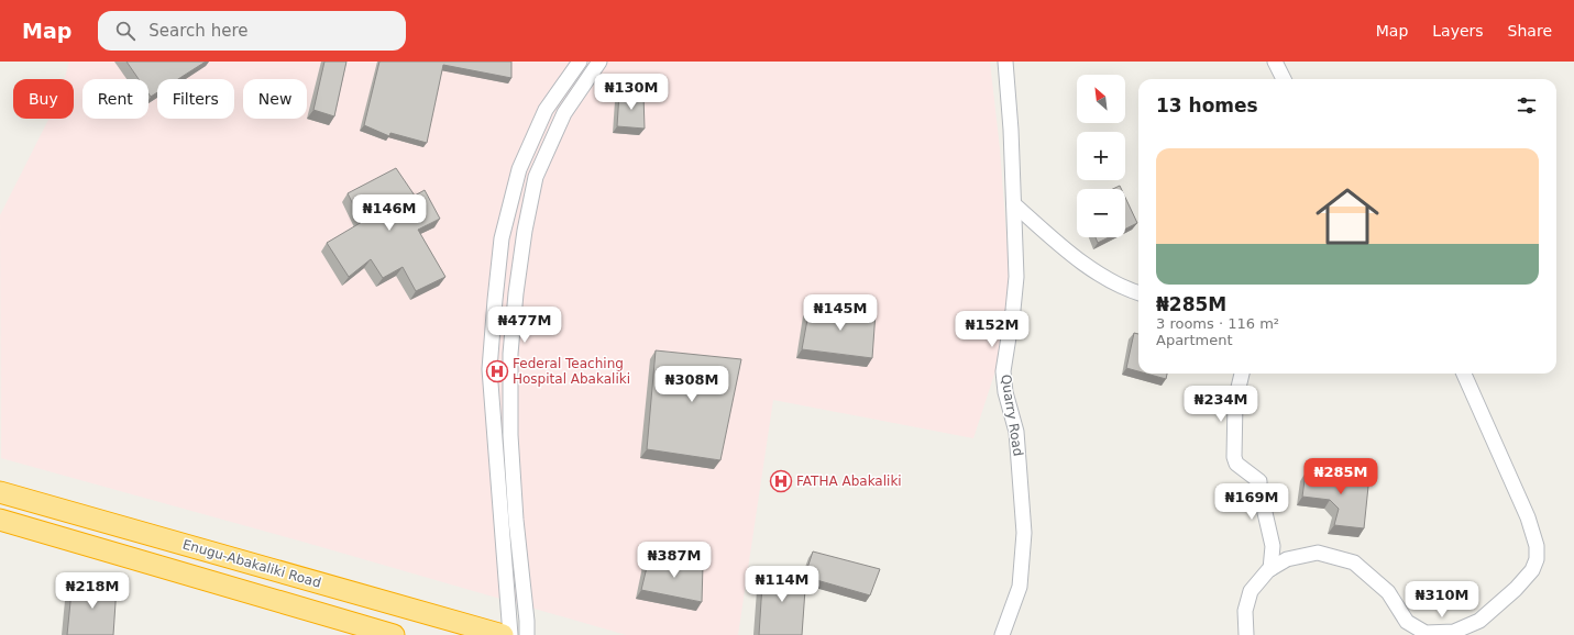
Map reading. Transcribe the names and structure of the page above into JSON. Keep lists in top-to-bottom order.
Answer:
{
  "streets": {
    "highway": ["Enugu-Abakaliki Road"],
    "street": ["Quarry Road"]
  },
  "places": {
    "hospital": ["Federal Teaching Hospital Abakaliki", "FATHA Abakaliki"]
  },
  "north": "top left",
  "page": {
    "header": "Map",
    "search": "Search here",
    "nav": ["Map", "Layers", "Share"],
    "price": [
      "₦130M",
      "₦146M",
      "₦145M",
      "₦477M",
      "₦152M",
      "₦308M",
      "₦234M",
      "₦285M",
      "₦169M",
      "₦387M",
      "₦114M",
      "₦218M",
      "₦310M"
    ],
    "map_buttons": ["+", "−"],
    "chip": [
      "Buy",
      "Rent",
      "Filters",
      "New"
    ],
    "heading": "13 homes",
    "list": [
      {
        "name": "₦285M",
        "note": "3 rooms · 116 m² · Apartment"
      }
    ]
  }
}
